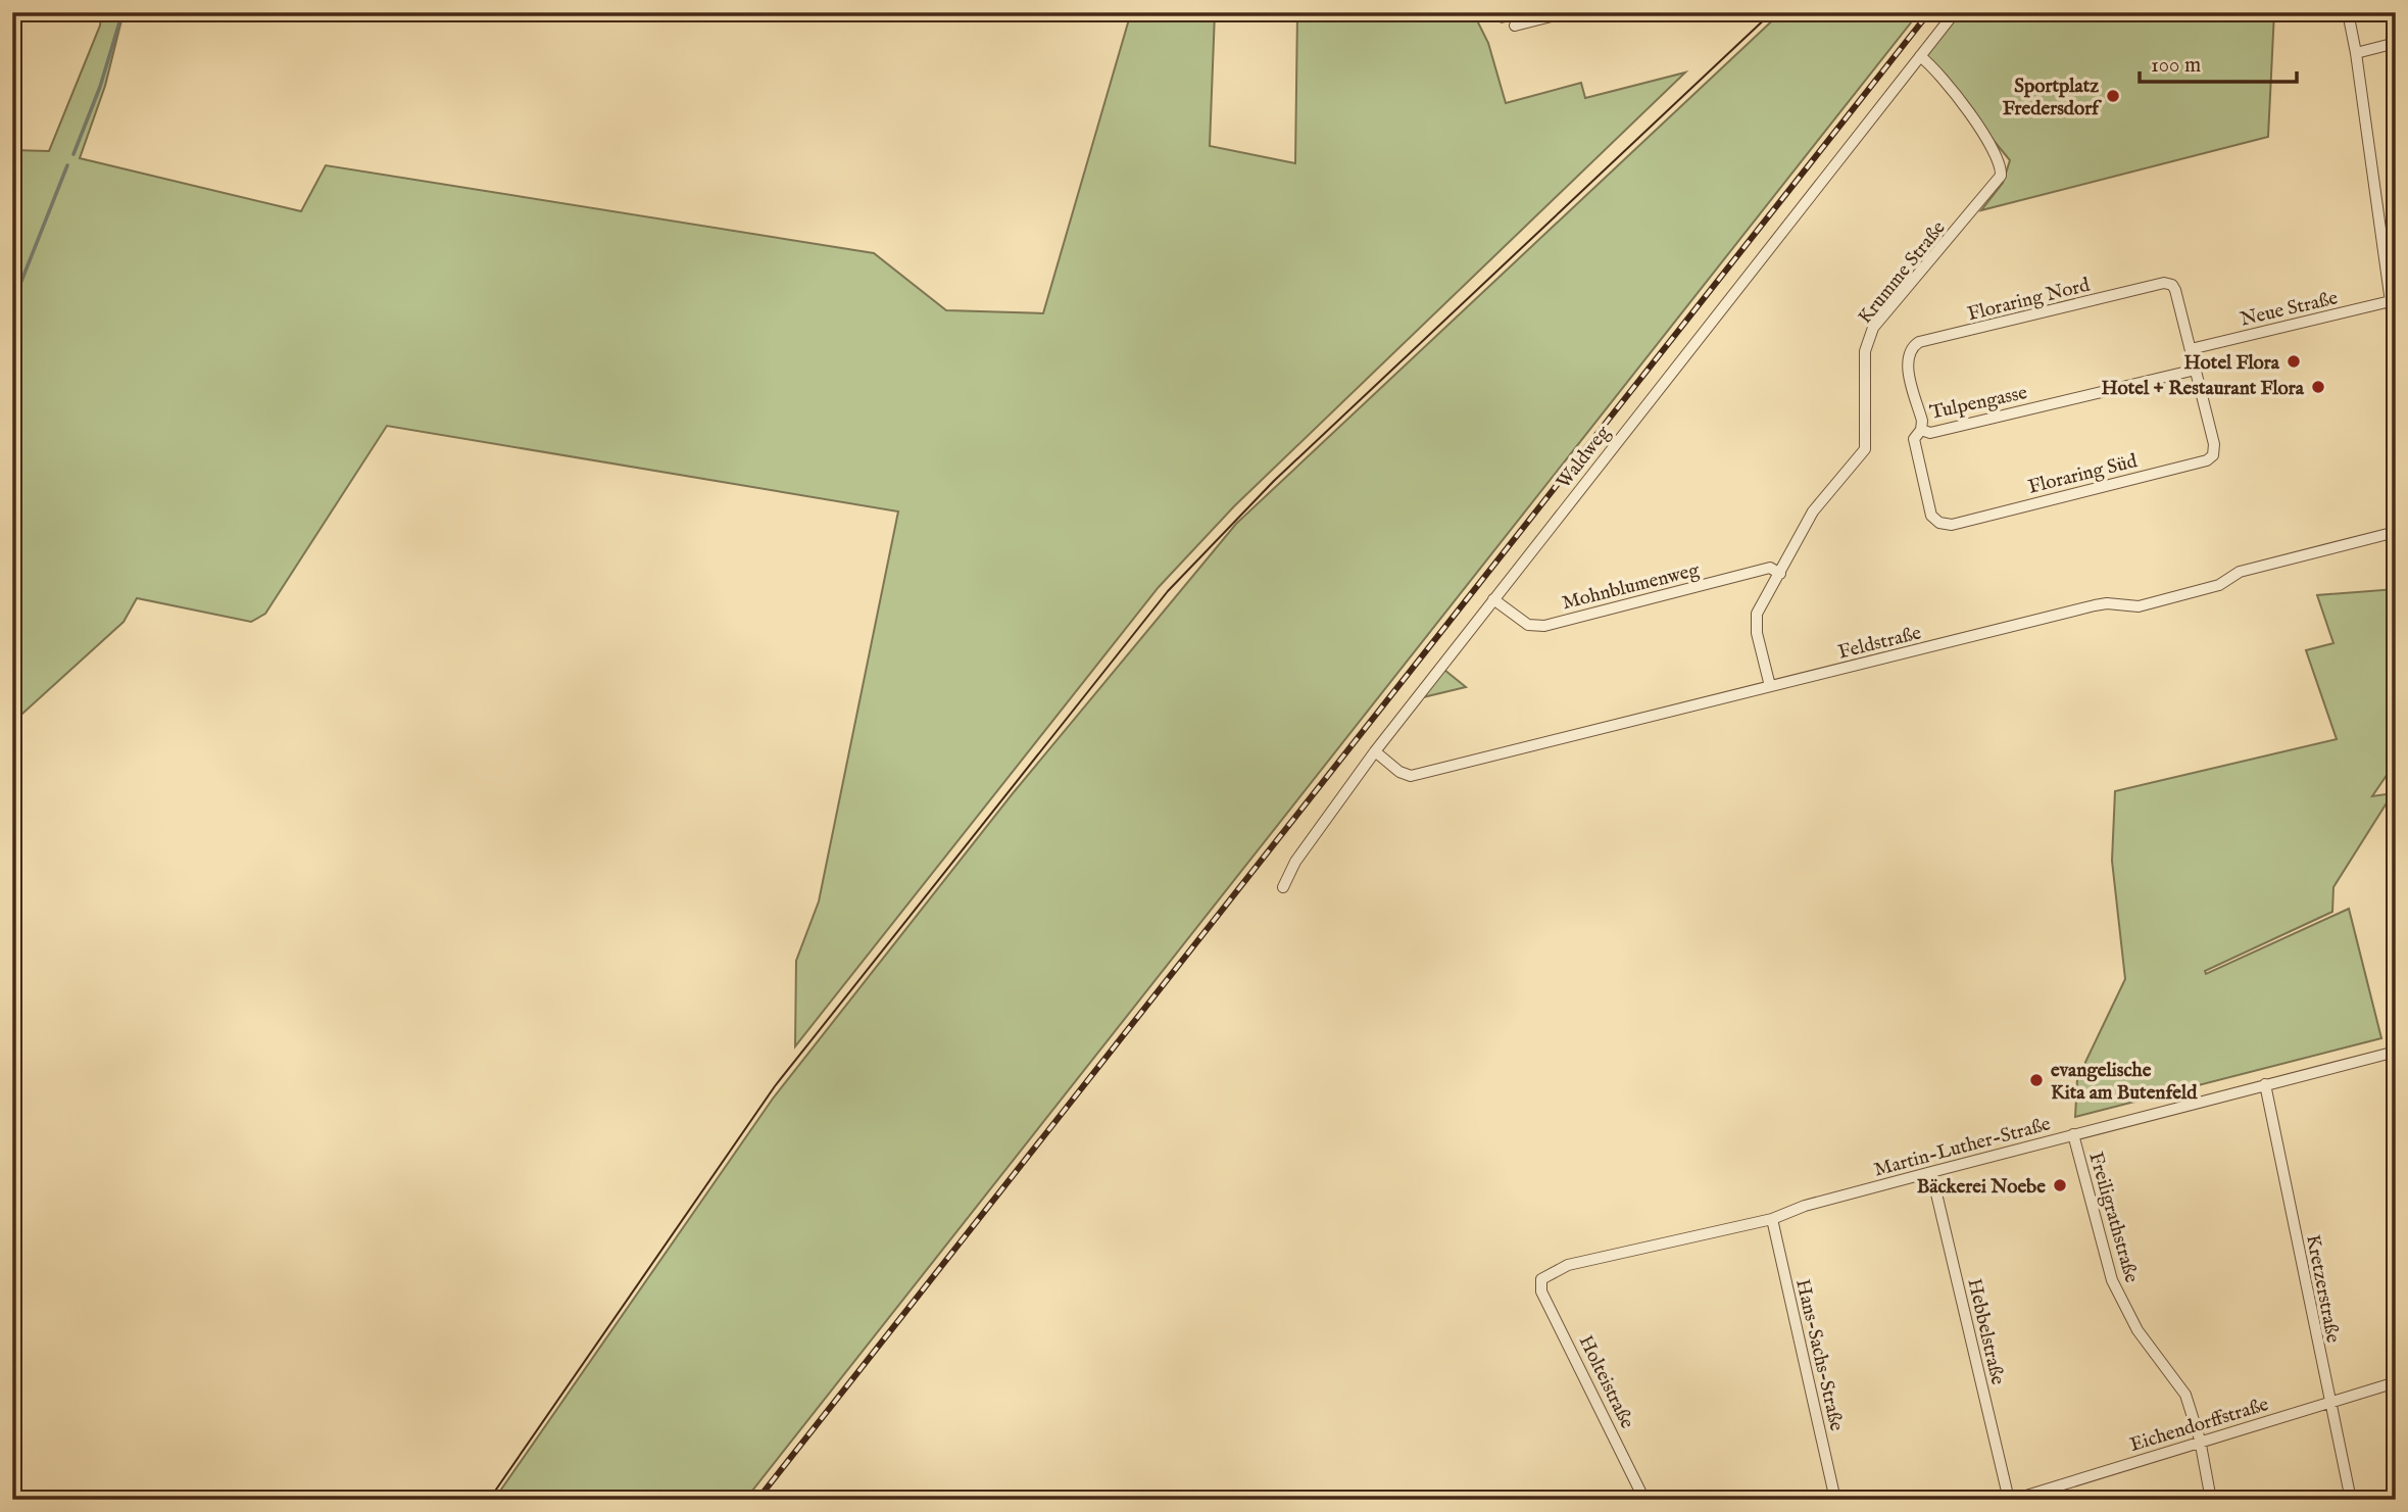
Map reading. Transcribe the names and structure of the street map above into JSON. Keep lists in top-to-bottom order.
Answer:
{
  "streets": {
    "street": [
      "Krumme Straße",
      "Floraring Nord",
      "Neue Straße",
      "Tulpengasse",
      "Waldweg",
      "Floraring Süd",
      "Mohnblumenweg",
      "Feldstraße",
      "Martin-Luther-Straße",
      "Freiligrathstraße",
      "Kretzerstraße",
      "Hebbelstraße",
      "Hans-Sachs-Straße",
      "Holteistraße",
      "Eichendorffstraße"
    ]
  },
  "crossings": [
    ["Krumme Straße", "Waldweg"],
    ["Krumme Straße", "Mohnblumenweg"],
    ["Krumme Straße", "Feldstraße"],
    ["Floraring Nord", "Neue Straße"],
    ["Floraring Nord", "Tulpengasse"],
    ["Floraring Nord", "Floraring Süd"],
    ["Neue Straße", "Floraring Süd"],
    ["Tulpengasse", "Floraring Süd"],
    ["Waldweg", "Mohnblumenweg"],
    ["Waldweg", "Feldstraße"],
    ["Martin-Luther-Straße", "Freiligrathstraße"],
    ["Martin-Luther-Straße", "Kretzerstraße"],
    ["Martin-Luther-Straße", "Hebbelstraße"],
    ["Martin-Luther-Straße", "Hans-Sachs-Straße"],
    ["Martin-Luther-Straße", "Holteistraße"],
    ["Freiligrathstraße", "Eichendorffstraße"],
    ["Kretzerstraße", "Eichendorffstraße"],
    ["Hebbelstraße", "Eichendorffstraße"]
  ],
  "places": [
    "Sportplatz Fredersdorf",
    "Hotel Flora",
    "Hotel + Restaurant Flora",
    "evangelische Kita am Butenfeld",
    "Bäckerei Noebe"
  ],
  "scale_bar": "100 m"
}
